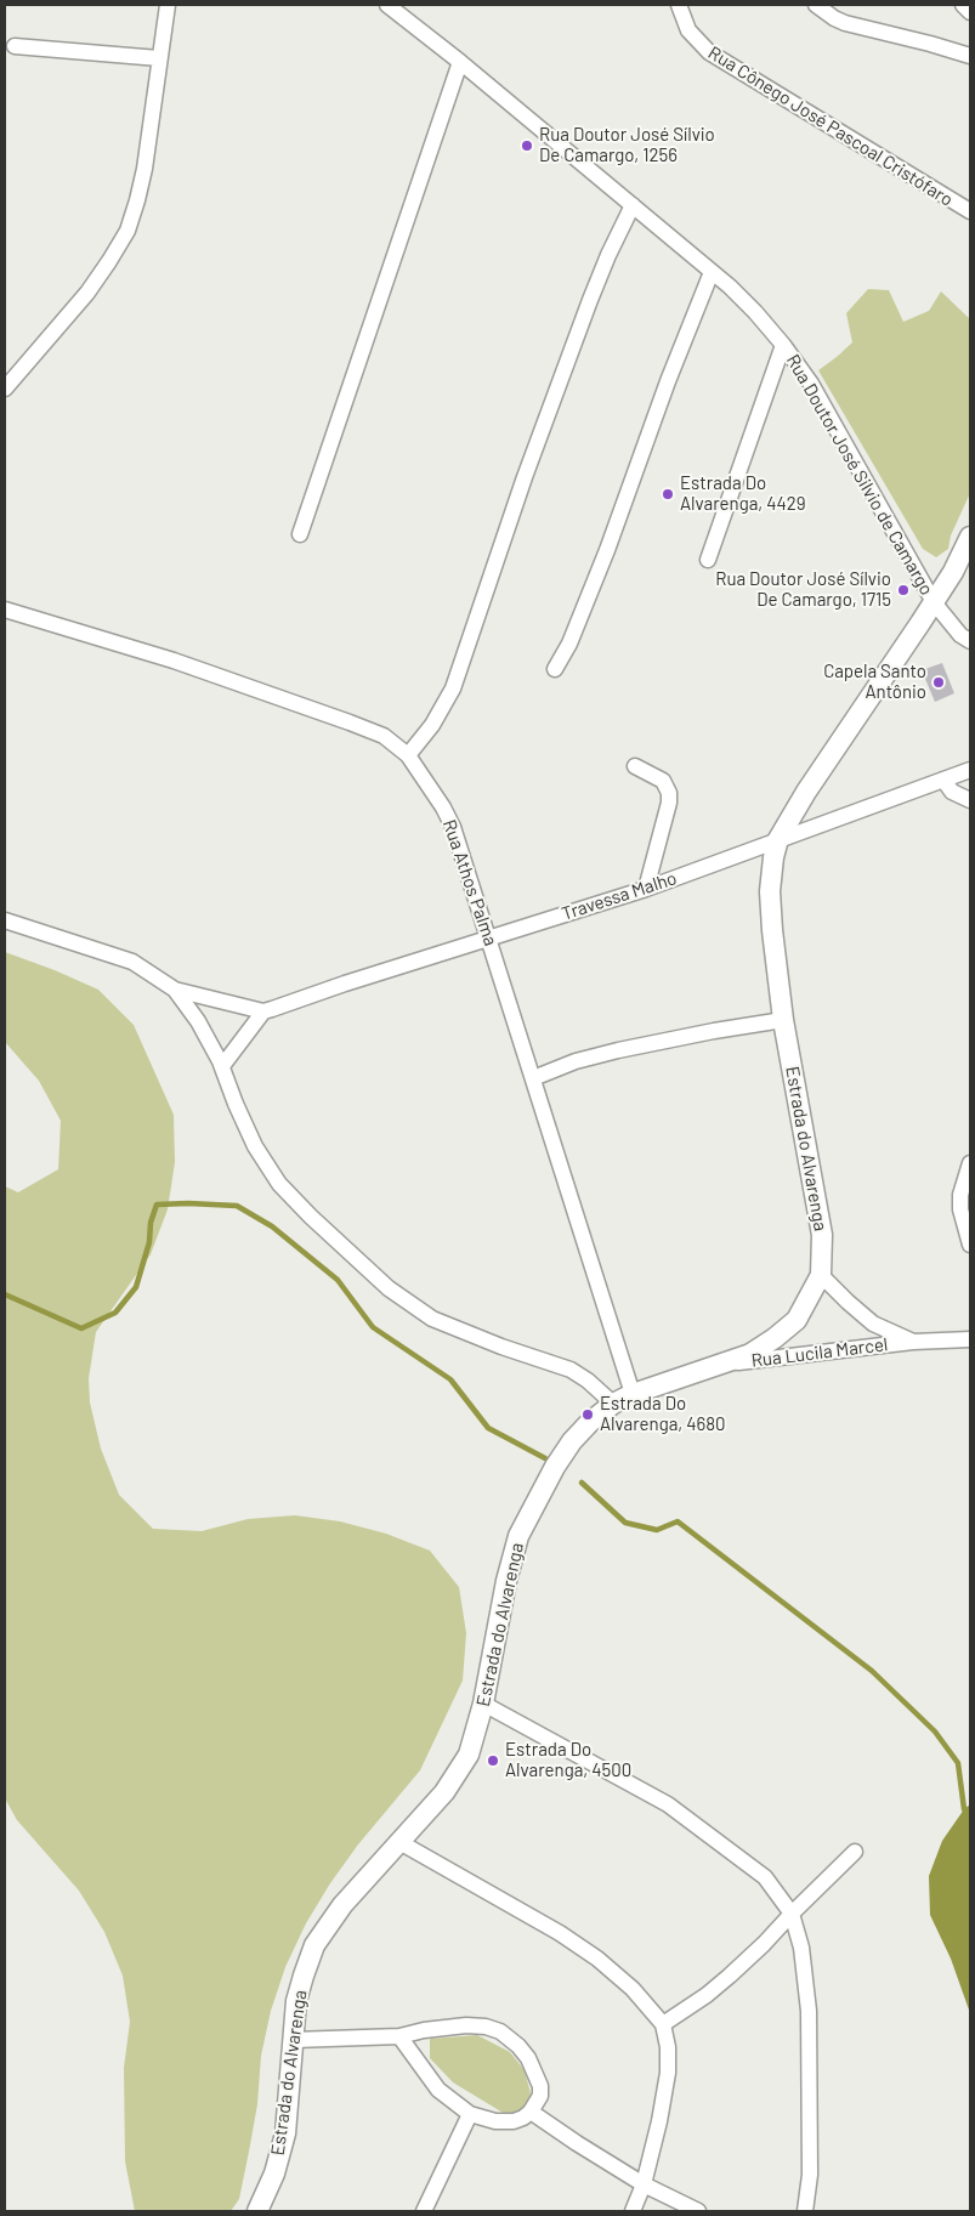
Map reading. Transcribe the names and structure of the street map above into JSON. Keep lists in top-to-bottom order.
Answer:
{
  "streets": {
    "main road": ["Estrada do Alvarenga"],
    "street": [
      "Rua Cônego José Pascoal Cristófaro",
      "Rua Doutor José Silvio de Camargo",
      "Rua Athos Palma",
      "Travessa Malho",
      "Rua Lucila Marcel"
    ]
  },
  "crossings": [
    ["Rua Doutor José Silvio de Camargo", "Estrada do Alvarenga"],
    ["Rua Athos Palma", "Travessa Malho"],
    ["Rua Athos Palma", "Estrada do Alvarenga"],
    ["Travessa Malho", "Estrada do Alvarenga"],
    ["Estrada do Alvarenga", "Rua Lucila Marcel"]
  ],
  "places": [
    "Rua Doutor José Sílvio De Camargo, 1256",
    "Estrada Do Alvarenga, 4429",
    "Rua Doutor José Sílvio De Camargo, 1715",
    "Capela Santo Antônio",
    "Estrada Do Alvarenga, 4680",
    "Estrada Do Alvarenga, 4500"
  ]
}
